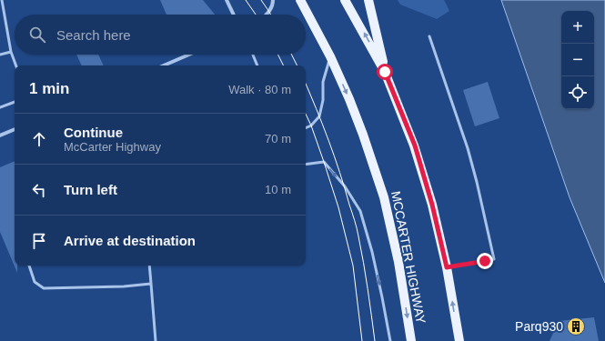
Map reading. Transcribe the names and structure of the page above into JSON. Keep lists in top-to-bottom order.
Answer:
{
  "streets": {
    "main road": ["MCCARTER HIGHWAY"]
  },
  "places": {
    "building": ["Parq930"]
  },
  "page": {
    "map_buttons": ["+", "−"],
    "search": "Search here",
    "heading": ["1 min", "Walk · 80 m"],
    "list": [
      ["Continue", "McCarter Highway", "70 m"],
      ["Turn left", "10 m"],
      "Arrive at destination"
    ]
  }
}
